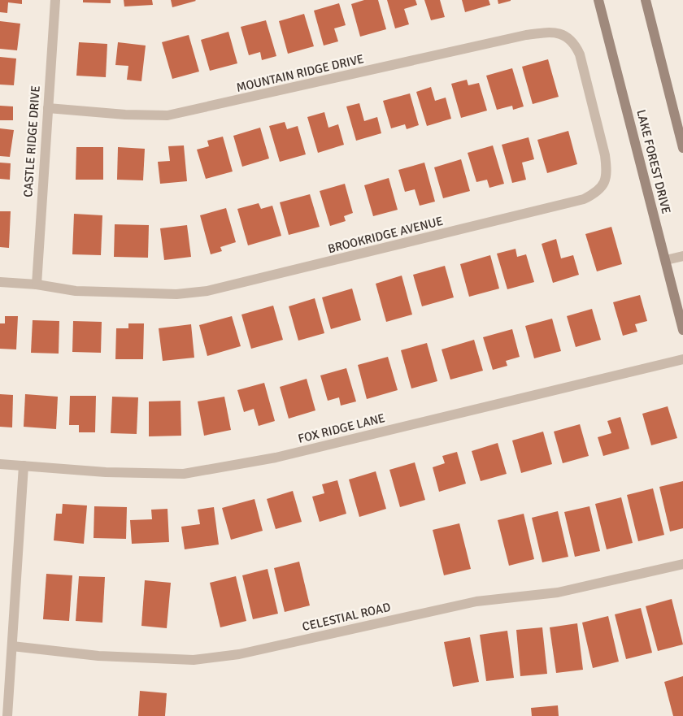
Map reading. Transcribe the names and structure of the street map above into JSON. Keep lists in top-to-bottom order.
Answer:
{
  "streets": {
    "main road": ["LAKE FOREST DRIVE"],
    "street": [
      "MOUNTAIN RIDGE DRIVE",
      "CASTLE RIDGE DRIVE",
      "BROOKRIDGE AVENUE",
      "FOX RIDGE LANE",
      "CELESTIAL ROAD"
    ]
  },
  "crossings": [
    ["MOUNTAIN RIDGE DRIVE", "CASTLE RIDGE DRIVE"],
    ["MOUNTAIN RIDGE DRIVE", "BROOKRIDGE AVENUE"],
    ["CASTLE RIDGE DRIVE", "BROOKRIDGE AVENUE"]
  ]
}
